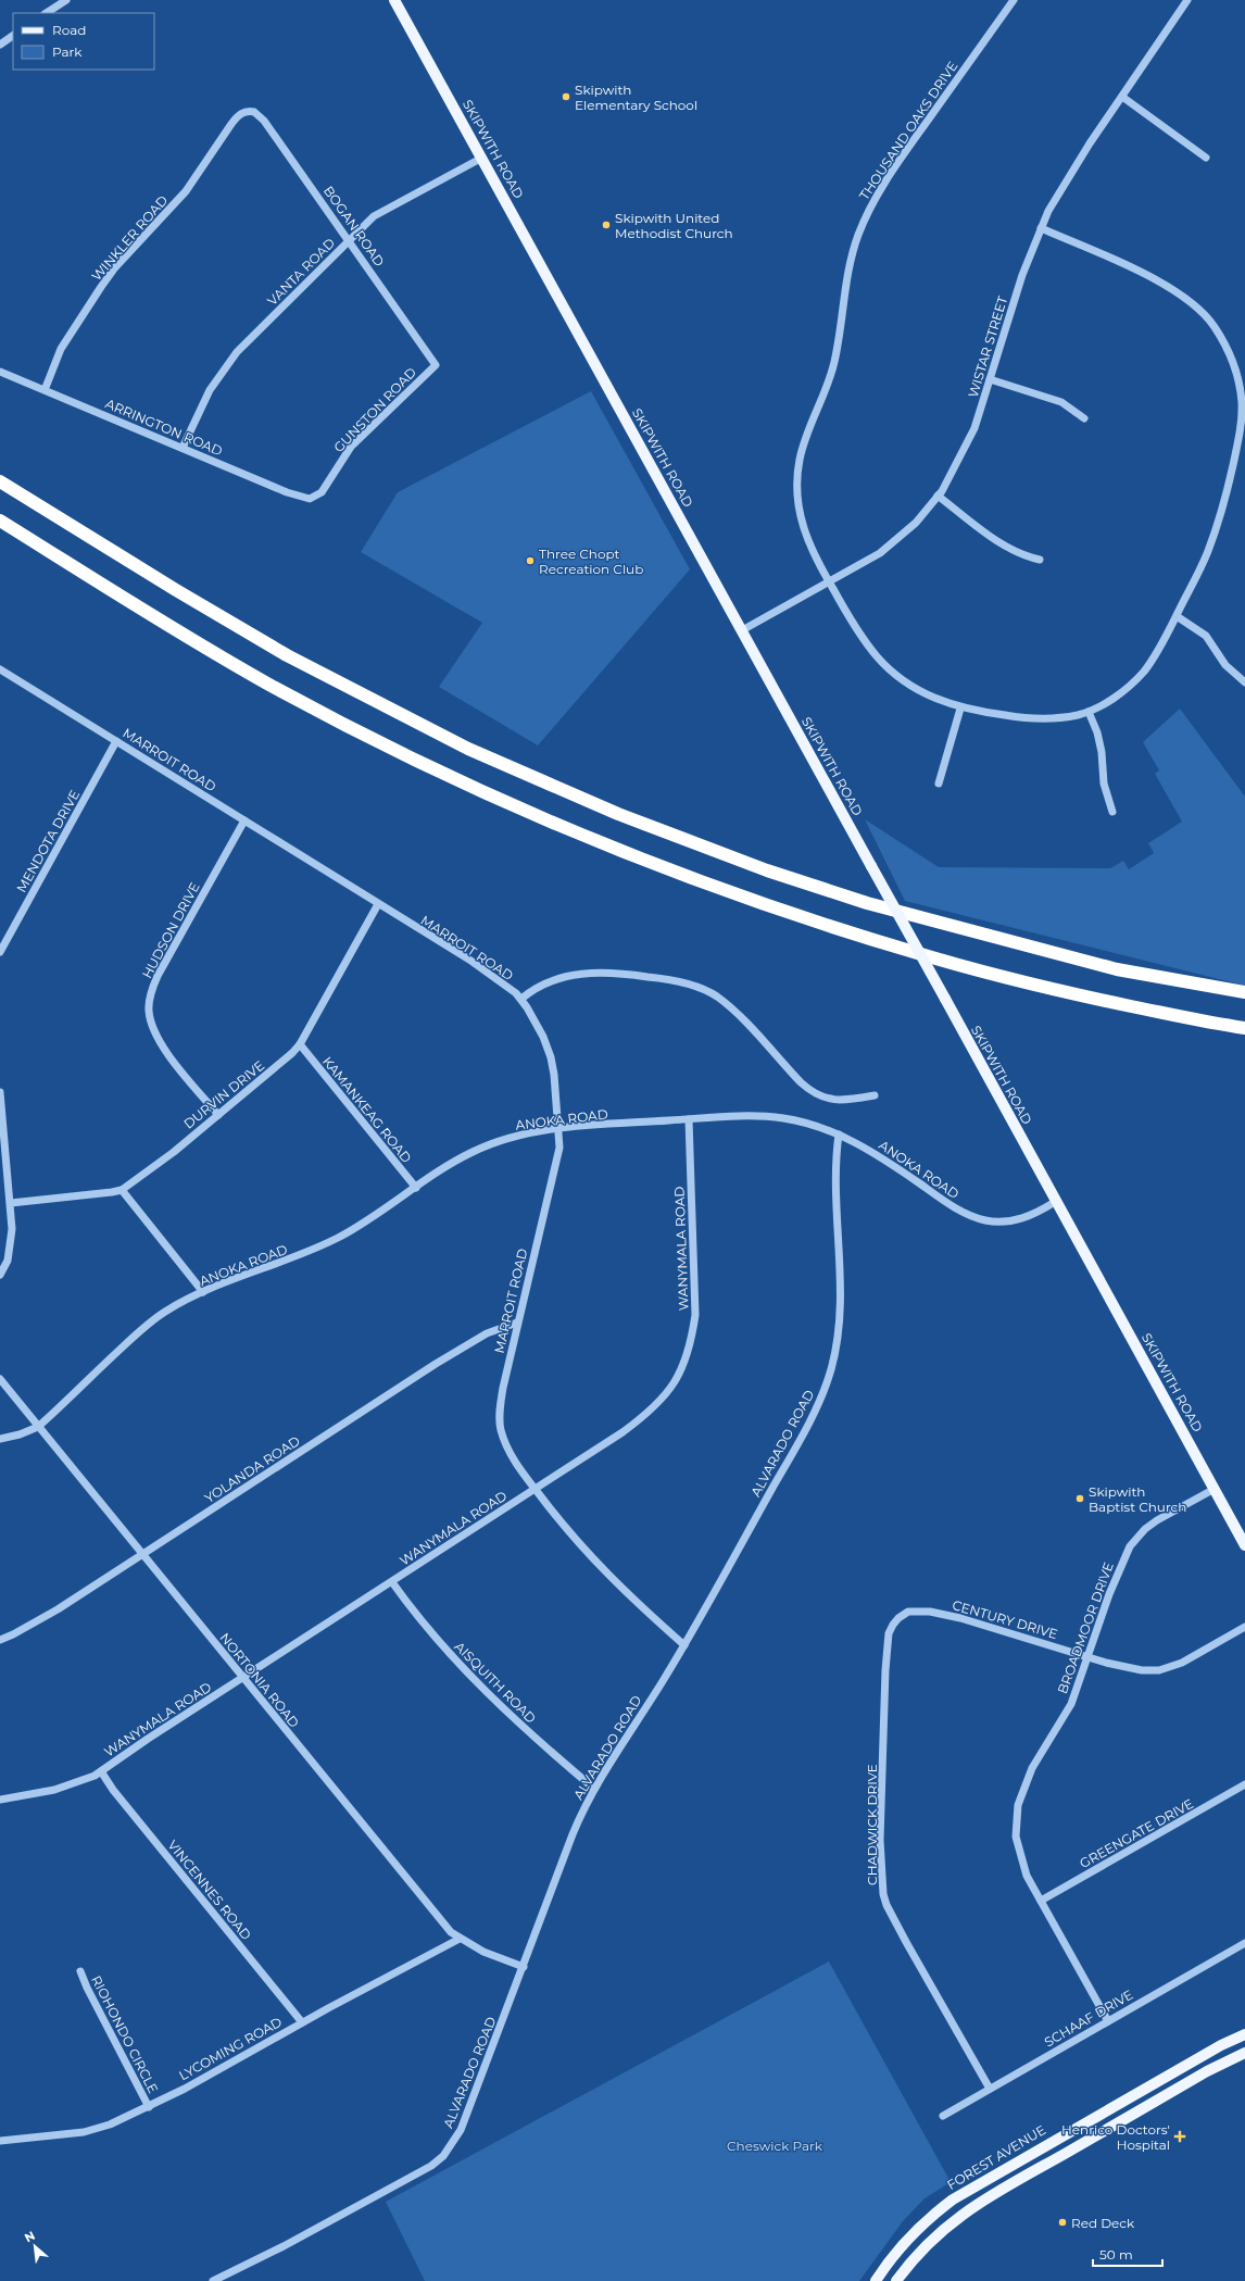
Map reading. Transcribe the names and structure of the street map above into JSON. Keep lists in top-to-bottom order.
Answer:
{
  "streets": {
    "main road": ["SKIPWITH ROAD", "FOREST AVENUE"],
    "street": [
      "THOUSAND OAKS DRIVE",
      "BOGAN ROAD",
      "WINKLER ROAD",
      "VANTA ROAD",
      "WISTAR STREET",
      "GUNSTON ROAD",
      "ARRINGTON ROAD",
      "MARROIT ROAD",
      "MENDOTA DRIVE",
      "HUDSON DRIVE",
      "DURVIN DRIVE",
      "KAMANKEAG ROAD",
      "ANOKA ROAD",
      "WANYMALA ROAD",
      "ALVARADO ROAD",
      "YOLANDA ROAD",
      "CENTURY DRIVE",
      "BROADMOOR DRIVE",
      "NORTONIA ROAD",
      "AISQUITH ROAD",
      "CHADWICK DRIVE",
      "GREENGATE DRIVE",
      "VINCENNES ROAD",
      "SCHAAF DRIVE",
      "RIOHONDO CIRCLE",
      "LYCOMING ROAD"
    ]
  },
  "crossings": [
    ["THOUSAND OAKS DRIVE", "WISTAR STREET"],
    ["SKIPWITH ROAD", "VANTA ROAD"],
    ["SKIPWITH ROAD", "WISTAR STREET"],
    ["SKIPWITH ROAD", "ANOKA ROAD"],
    ["SKIPWITH ROAD", "BROADMOOR DRIVE"],
    ["BOGAN ROAD", "WINKLER ROAD"],
    ["BOGAN ROAD", "VANTA ROAD"],
    ["BOGAN ROAD", "GUNSTON ROAD"],
    ["WINKLER ROAD", "ARRINGTON ROAD"],
    ["VANTA ROAD", "ARRINGTON ROAD"],
    ["GUNSTON ROAD", "ARRINGTON ROAD"],
    ["MARROIT ROAD", "MENDOTA DRIVE"],
    ["MARROIT ROAD", "HUDSON DRIVE"],
    ["MARROIT ROAD", "DURVIN DRIVE"],
    ["MARROIT ROAD", "ANOKA ROAD"],
    ["MARROIT ROAD", "WANYMALA ROAD"],
    ["MARROIT ROAD", "ALVARADO ROAD"],
    ["MARROIT ROAD", "YOLANDA ROAD"],
    ["HUDSON DRIVE", "DURVIN DRIVE"],
    ["DURVIN DRIVE", "KAMANKEAG ROAD"],
    ["KAMANKEAG ROAD", "ANOKA ROAD"],
    ["ANOKA ROAD", "WANYMALA ROAD"],
    ["ANOKA ROAD", "ALVARADO ROAD"],
    ["ANOKA ROAD", "NORTONIA ROAD"],
    ["WANYMALA ROAD", "NORTONIA ROAD"],
    ["WANYMALA ROAD", "AISQUITH ROAD"],
    ["WANYMALA ROAD", "VINCENNES ROAD"],
    ["ALVARADO ROAD", "NORTONIA ROAD"],
    ["ALVARADO ROAD", "AISQUITH ROAD"],
    ["YOLANDA ROAD", "NORTONIA ROAD"],
    ["CENTURY DRIVE", "BROADMOOR DRIVE"],
    ["CENTURY DRIVE", "CHADWICK DRIVE"],
    ["BROADMOOR DRIVE", "GREENGATE DRIVE"],
    ["BROADMOOR DRIVE", "SCHAAF DRIVE"],
    ["NORTONIA ROAD", "LYCOMING ROAD"],
    ["CHADWICK DRIVE", "SCHAAF DRIVE"],
    ["VINCENNES ROAD", "LYCOMING ROAD"],
    ["RIOHONDO CIRCLE", "LYCOMING ROAD"]
  ],
  "parks": ["Cheswick Park"],
  "places": {
    "other": [
      "Skipwith Elementary School",
      "Skipwith United Methodist Church",
      "Three Chopt Recreation Club",
      "Skipwith Baptist Church",
      "Red Deck"
    ],
    "health": ["Henrico Doctors' Hospital"]
  },
  "legend": ["Road", "Park"],
  "scale_bar": "50 m",
  "north": "top left"
}
